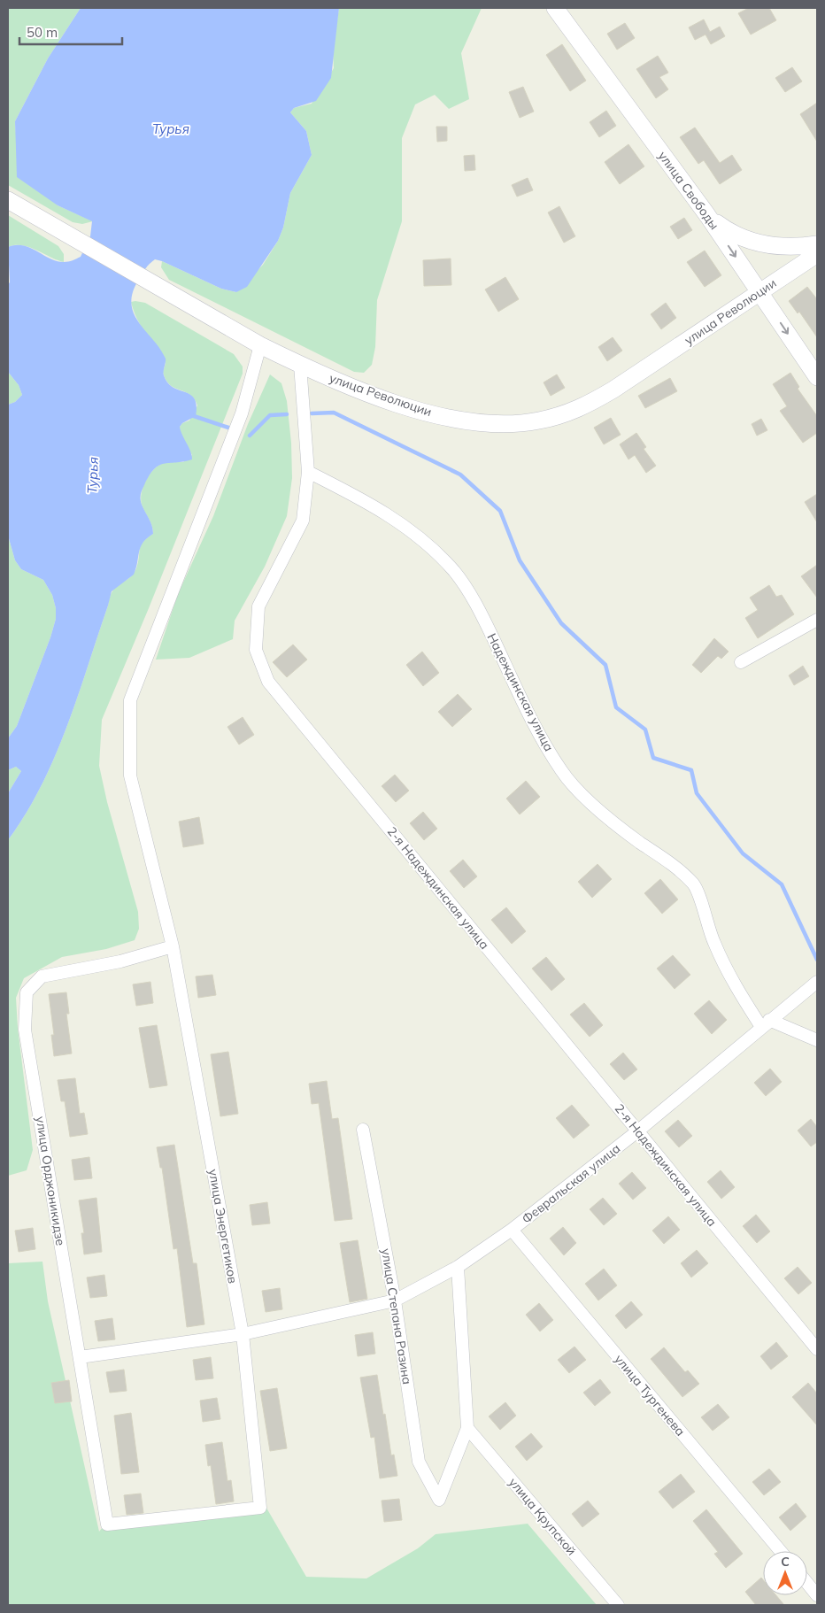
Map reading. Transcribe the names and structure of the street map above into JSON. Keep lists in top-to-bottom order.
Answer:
{
  "streets": {
    "street": [
      "улица Свободы",
      "улица Революции",
      "Надеждинская улица",
      "2-я Надеждинская улица",
      "улица Орджоникидзе",
      "Февральская улица",
      "улица Энергетиков",
      "улица Степана Разина",
      "улица Тургенева",
      "улица Крупской"
    ]
  },
  "crossings": [
    ["улица Свободы", "улица Революции"],
    ["улица Революции", "2-я Надеждинская улица"],
    ["улица Революции", "улица Энергетиков"],
    ["Надеждинская улица", "2-я Надеждинская улица"],
    ["Надеждинская улица", "Февральская улица"],
    ["2-я Надеждинская улица", "Февральская улица"],
    ["улица Орджоникидзе", "Февральская улица"],
    ["улица Орджоникидзе", "улица Энергетиков"],
    ["Февральская улица", "улица Энергетиков"],
    ["Февральская улица", "улица Степана Разина"],
    ["Февральская улица", "улица Тургенева"],
    ["улица Степана Разина", "улица Крупской"]
  ],
  "one_way": ["улица Свободы"],
  "water": ["Турья"],
  "scale_bar": "50 m",
  "north": "top"
}
